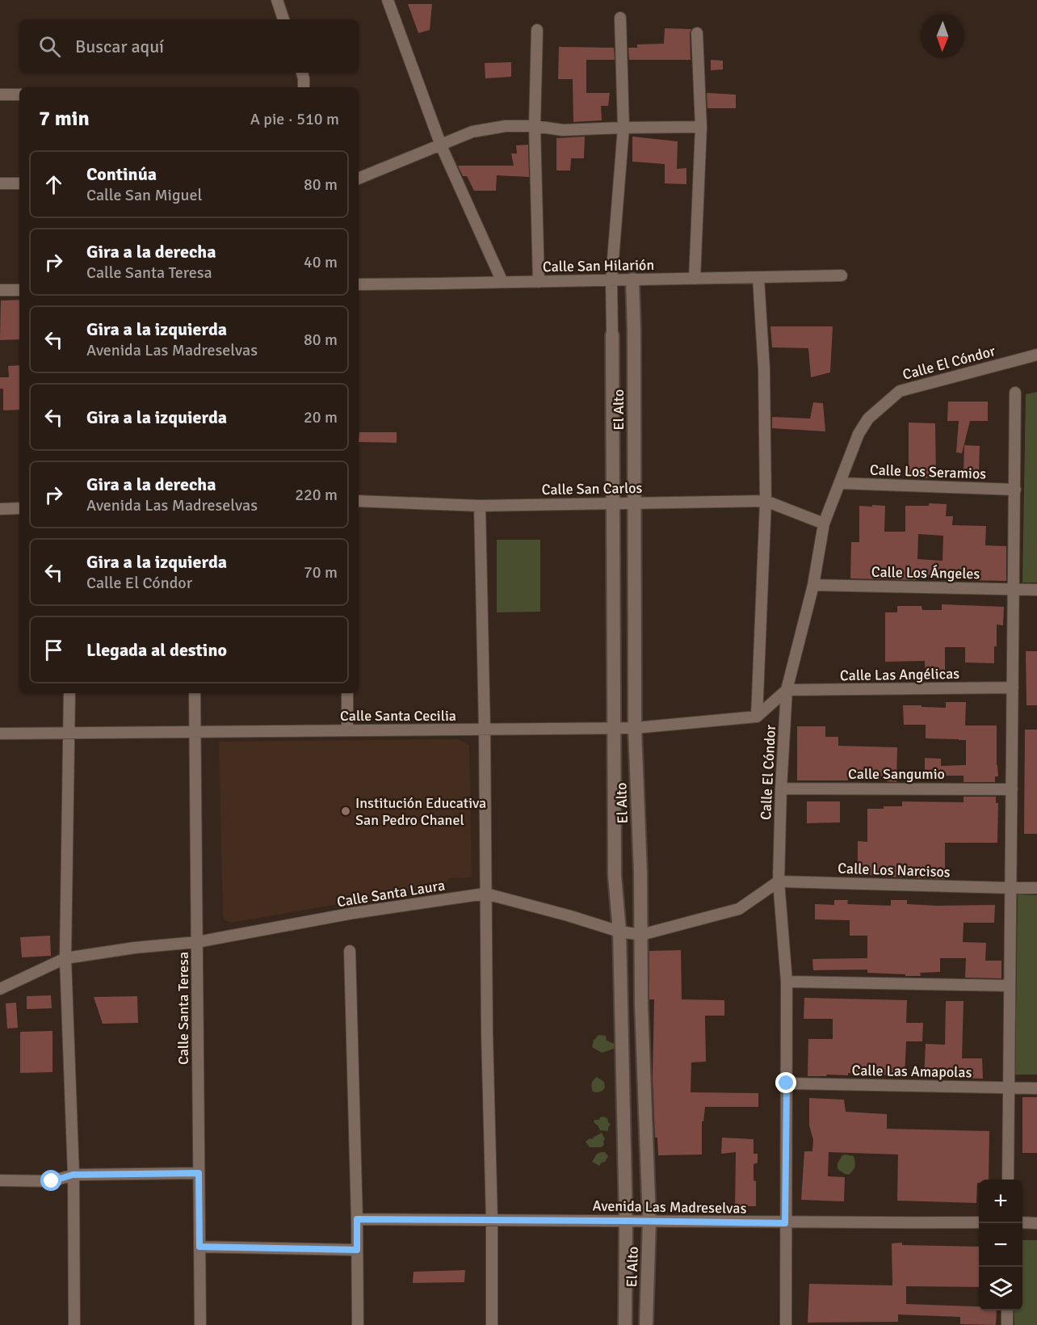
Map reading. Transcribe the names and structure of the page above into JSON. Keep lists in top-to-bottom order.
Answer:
{
  "streets": {
    "street": [
      "Calle San Hilarión",
      "Calle El Cóndor",
      "El Alto",
      "Calle Los Seramios",
      "Calle San Carlos",
      "Calle Los Ángeles",
      "Calle Las Angélicas",
      "Calle Santa Cecilia",
      "Calle Sangumio",
      "Calle Los Narcisos",
      "Calle Santa Laura",
      "Calle Santa Teresa",
      "Calle Las Amapolas",
      "Avenida Las Madreselvas"
    ]
  },
  "crossings": [
    ["Calle San Hilarión", "El Alto"],
    ["Calle El Cóndor", "Calle Los Seramios"],
    ["Calle El Cóndor", "Calle San Carlos"],
    ["Calle El Cóndor", "Calle Los Ángeles"],
    ["Calle El Cóndor", "Calle Las Angélicas"],
    ["Calle El Cóndor", "Calle Sangumio"],
    ["Calle El Cóndor", "Calle Los Narcisos"],
    ["Calle El Cóndor", "Calle Santa Laura"],
    ["Calle El Cóndor", "Calle Las Amapolas"],
    ["Calle El Cóndor", "Avenida Las Madreselvas"],
    ["El Alto", "Calle San Carlos"],
    ["El Alto", "Calle Santa Cecilia"],
    ["El Alto", "Calle Santa Laura"],
    ["El Alto", "Avenida Las Madreselvas"],
    ["Calle Santa Cecilia", "Calle Santa Teresa"],
    ["Calle Los Narcisos", "Calle Santa Laura"],
    ["Calle Santa Laura", "Calle Santa Teresa"]
  ],
  "places": ["Institución Educativa San Pedro Chanel"],
  "north": "bottom",
  "page": {
    "search": "Buscar aquí",
    "heading": ["7 min", "A pie · 510 m"],
    "list": [
      ["Continúa", "Calle San Miguel", "80 m"],
      ["Gira a la derecha", "Calle Santa Teresa", "40 m"],
      ["Gira a la izquierda", "Avenida Las Madreselvas", "80 m"],
      ["Gira a la izquierda", "20 m"],
      ["Gira a la derecha", "Avenida Las Madreselvas", "220 m"],
      ["Gira a la izquierda", "Calle El Cóndor", "70 m"],
      "Llegada al destino"
    ],
    "map_buttons": ["+", "−"]
  }
}
